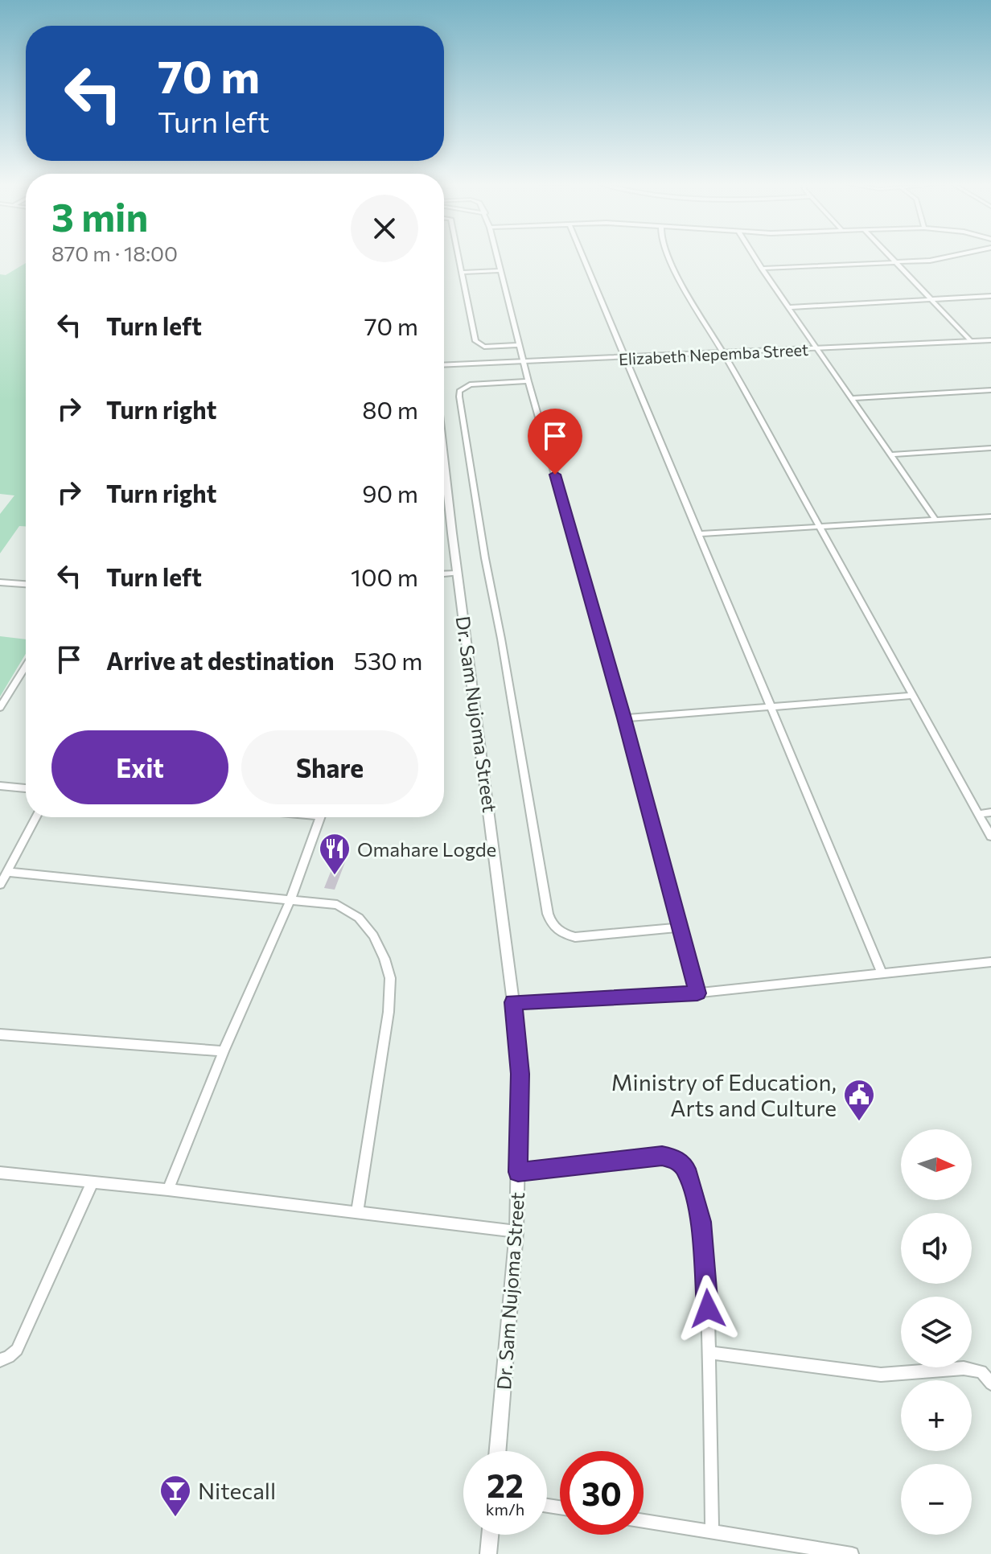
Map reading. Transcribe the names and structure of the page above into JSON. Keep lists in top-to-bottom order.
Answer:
{
  "streets": {
    "street": ["Elizabeth Nepemba Street", "Dr. Sam Nujoma Street"]
  },
  "places": {
    "restaurant": ["Omahare Logde"],
    "public building": ["Ministry of Education, Arts and Culture"],
    "bar": ["Nitecall"]
  },
  "north": "right",
  "page": {
    "turn": ["70 m", "Turn left"],
    "heading": ["3 min", "870 m · 18:00"],
    "list": [
      {
        "name": "Turn left",
        "value": "70 m"
      },
      {
        "name": "Turn right",
        "value": "80 m"
      },
      {
        "name": "Turn right",
        "value": "90 m"
      },
      {
        "name": "Turn left",
        "value": "100 m"
      },
      {
        "name": "Arrive at destination",
        "value": "530 m"
      }
    ],
    "buttons": ["Exit", "Share"],
    "map_buttons": ["+", "−"],
    "speed": "22 km/h",
    "limit": "30"
  }
}
